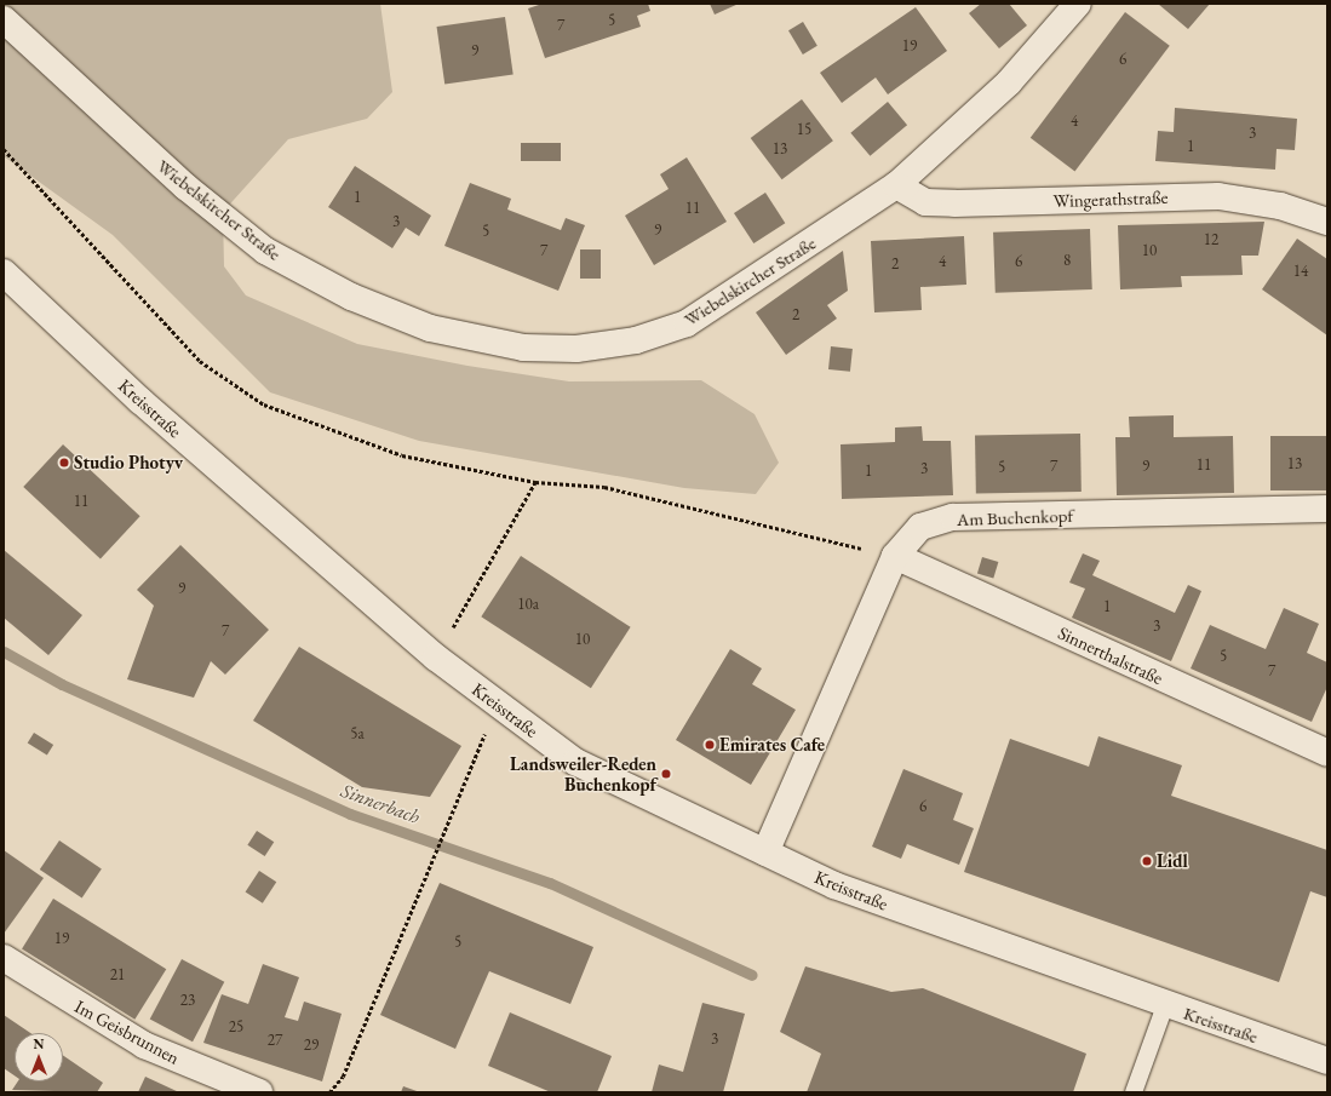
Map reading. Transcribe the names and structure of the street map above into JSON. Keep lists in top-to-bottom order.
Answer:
{
  "streets": {
    "street": [
      "Wingerathstraße",
      "Wiebelskircher Straße",
      "Kreisstraße",
      "Am Buchenkopf",
      "Sinnerthalstraße",
      "Im Geisbrunnen"
    ]
  },
  "crossings": [
    ["Wingerathstraße", "Wiebelskircher Straße"],
    ["Kreisstraße", "Am Buchenkopf"],
    ["Am Buchenkopf", "Sinnerthalstraße"]
  ],
  "water": ["Sinnerbach"],
  "places": [
    "Studio Photyv",
    "Emirates Cafe",
    "Landsweiler-Reden Buchenkopf",
    "Lidl"
  ],
  "house_numbers": [
    "5",
    "7",
    "19",
    "9",
    "6",
    "4",
    "15",
    "3",
    "1",
    "13",
    "1",
    "11",
    "3",
    "9",
    "5",
    "12",
    "7",
    "10",
    "8",
    "4",
    "6",
    "2",
    "14",
    "2",
    "13",
    "11",
    "7",
    "9",
    "5",
    "3",
    "1",
    "11",
    "9",
    "10a",
    "1",
    "3",
    "7",
    "10",
    "5",
    "7",
    "5a",
    "6",
    "19",
    "5",
    "21",
    "23",
    "25",
    "3",
    "27",
    "29"
  ],
  "north": "top"
}
